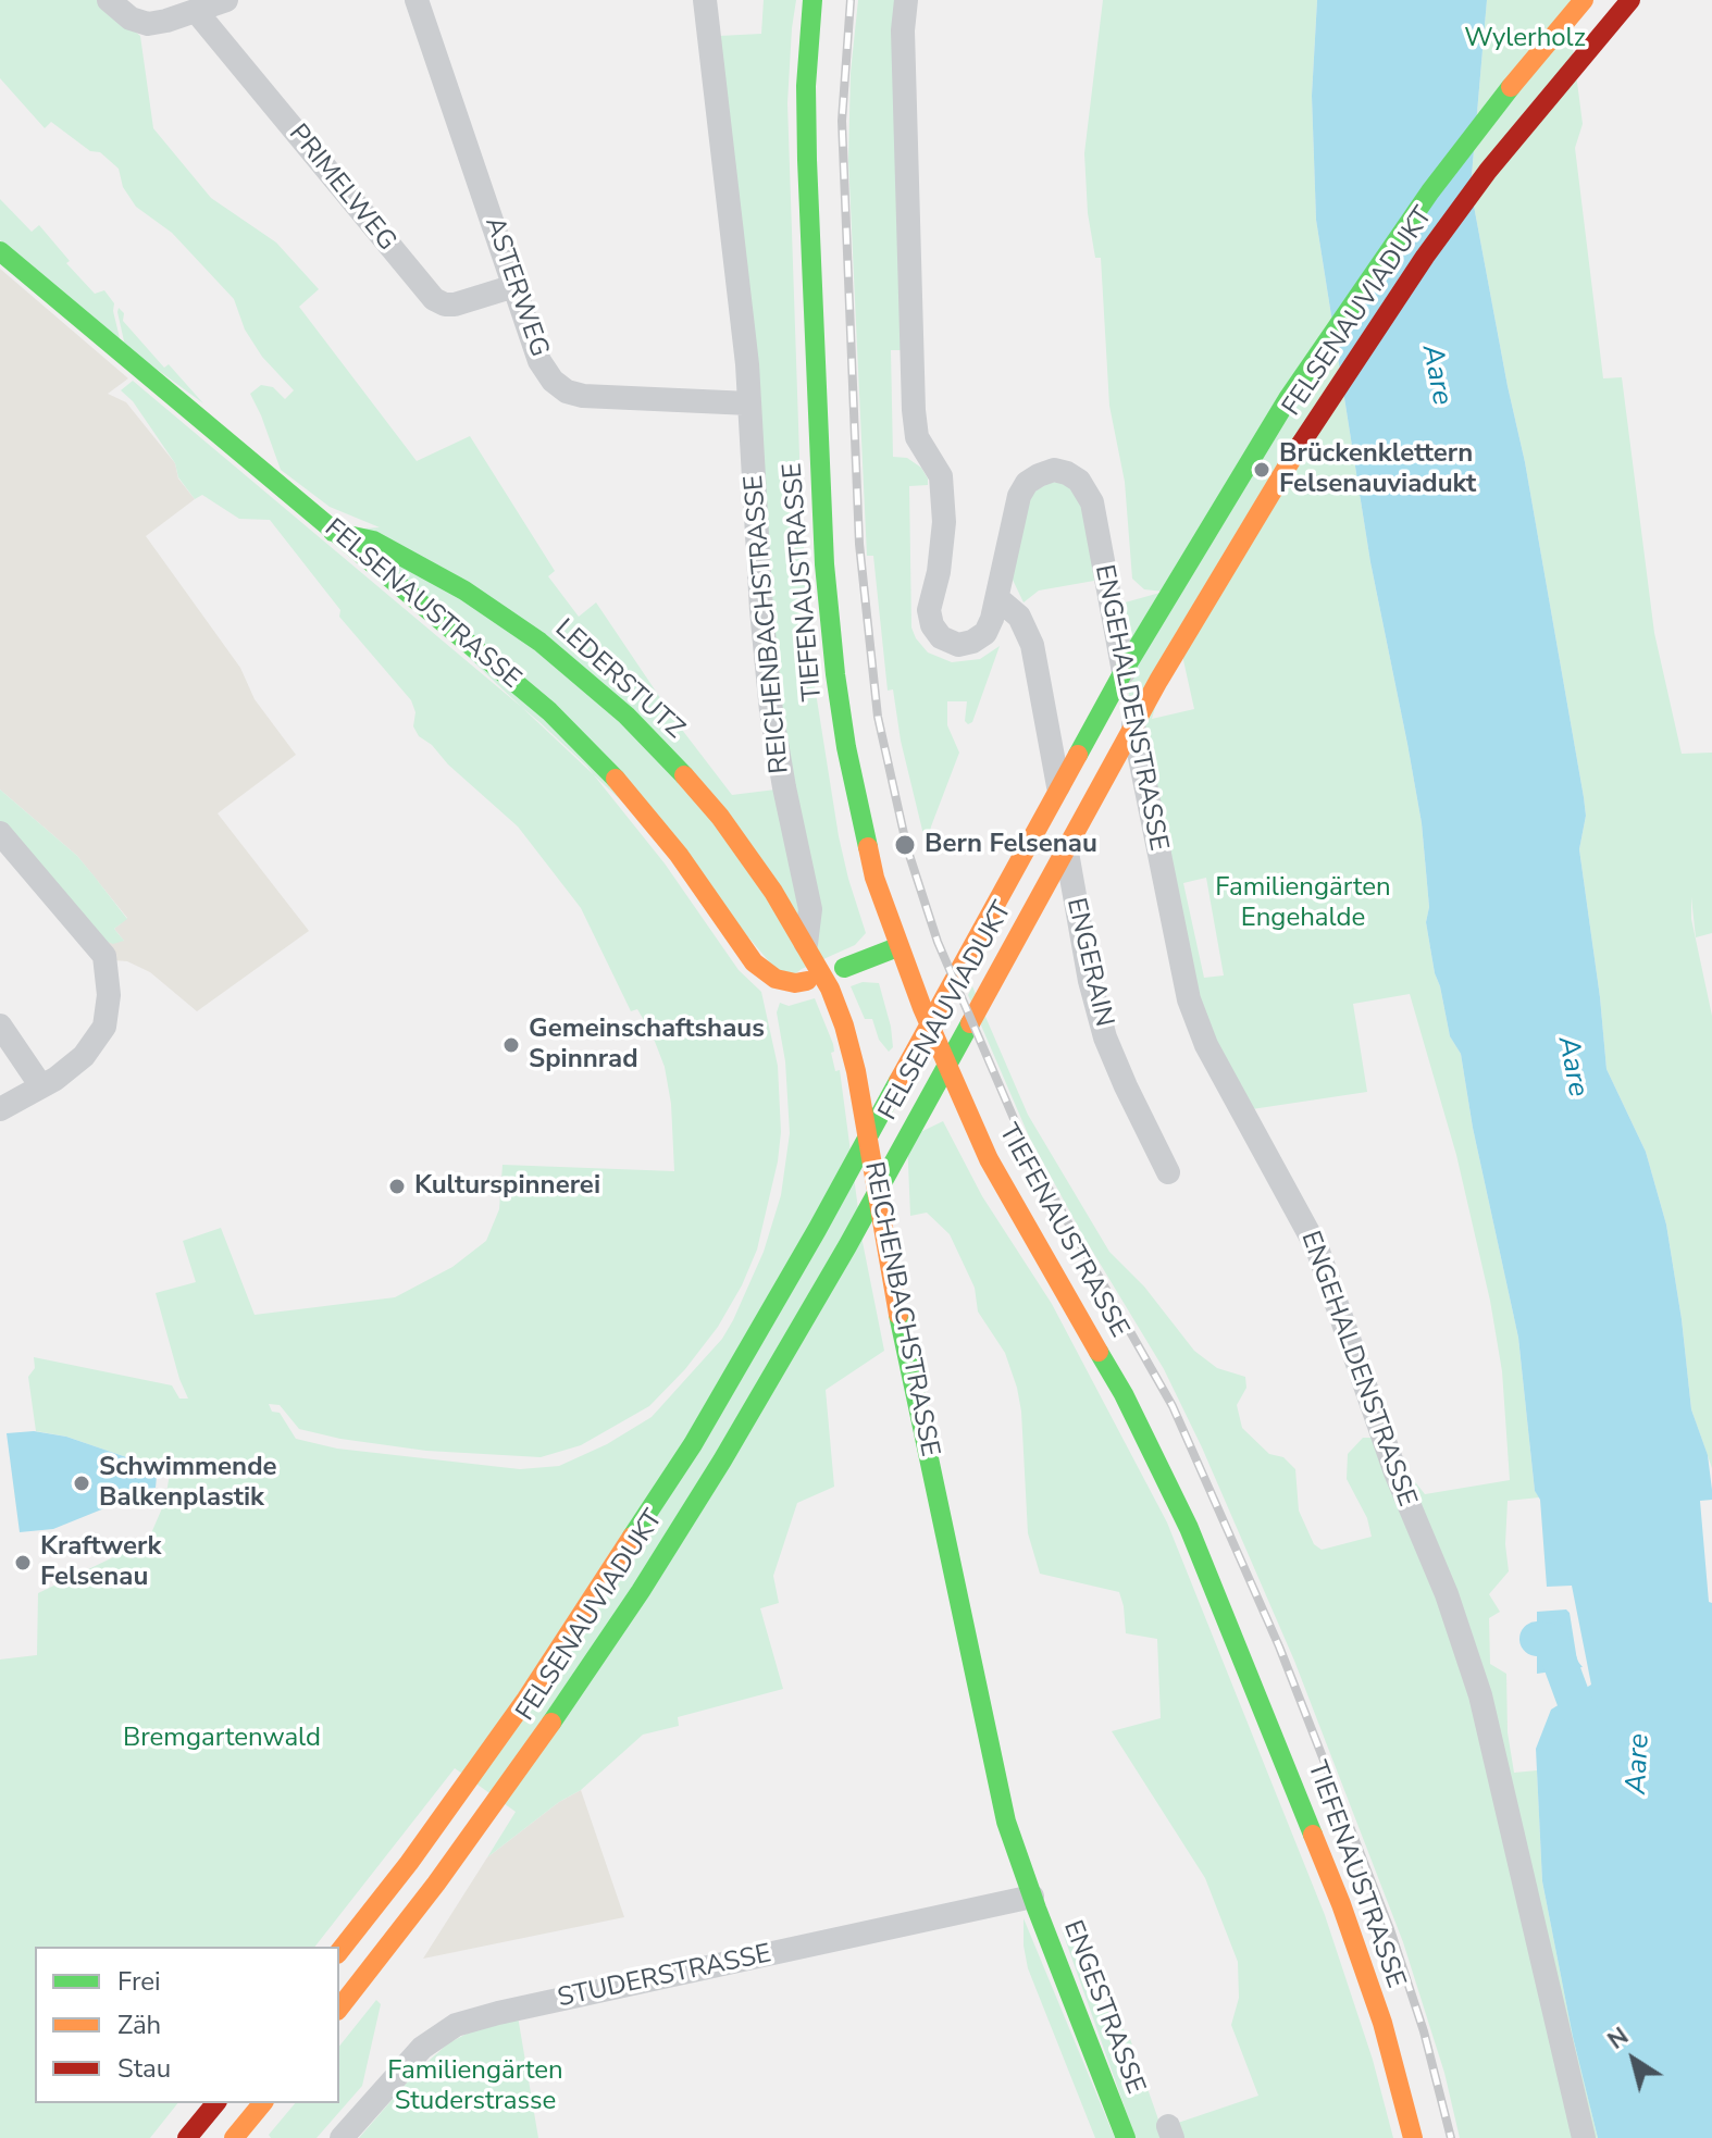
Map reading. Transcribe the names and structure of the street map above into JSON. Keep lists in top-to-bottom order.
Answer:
{
  "streets": {
    "main road": [
      "FELSENAUVIADUKT",
      "TIEFENAUSTRASSE",
      "FELSENAUSTRASSE",
      "REICHENBACHSTRASSE",
      "LEDERSTUTZ",
      "ENGESTRASSE"
    ],
    "street": [
      "PRIMELWEG",
      "ASTERWEG",
      "ENGEHALDENSTRASSE",
      "ENGERAIN",
      "STUDERSTRASSE"
    ]
  },
  "crossings": [
    ["PRIMELWEG", "ASTERWEG"],
    ["ASTERWEG", "REICHENBACHSTRASSE"],
    ["FELSENAUSTRASSE", "LEDERSTUTZ"],
    ["REICHENBACHSTRASSE", "LEDERSTUTZ"],
    ["REICHENBACHSTRASSE", "STUDERSTRASSE"],
    ["REICHENBACHSTRASSE", "ENGESTRASSE"],
    ["ENGEHALDENSTRASSE", "ENGERAIN"],
    ["STUDERSTRASSE", "ENGESTRASSE"]
  ],
  "water": ["Aare"],
  "parks": [
    "Wylerholz",
    "Familiengärten Engehalde",
    "Bremgartenwald",
    "Familiengärten Studerstrasse"
  ],
  "places": [
    "Brückenklettern Felsenauviadukt",
    "Bern Felsenau",
    "Gemeinschaftshaus Spinnrad",
    "Kulturspinnerei",
    "Schwimmende Balkenplastik",
    "Kraftwerk Felsenau"
  ],
  "legend": ["Frei", "Zäh", "Stau"],
  "north": "top left"
}
